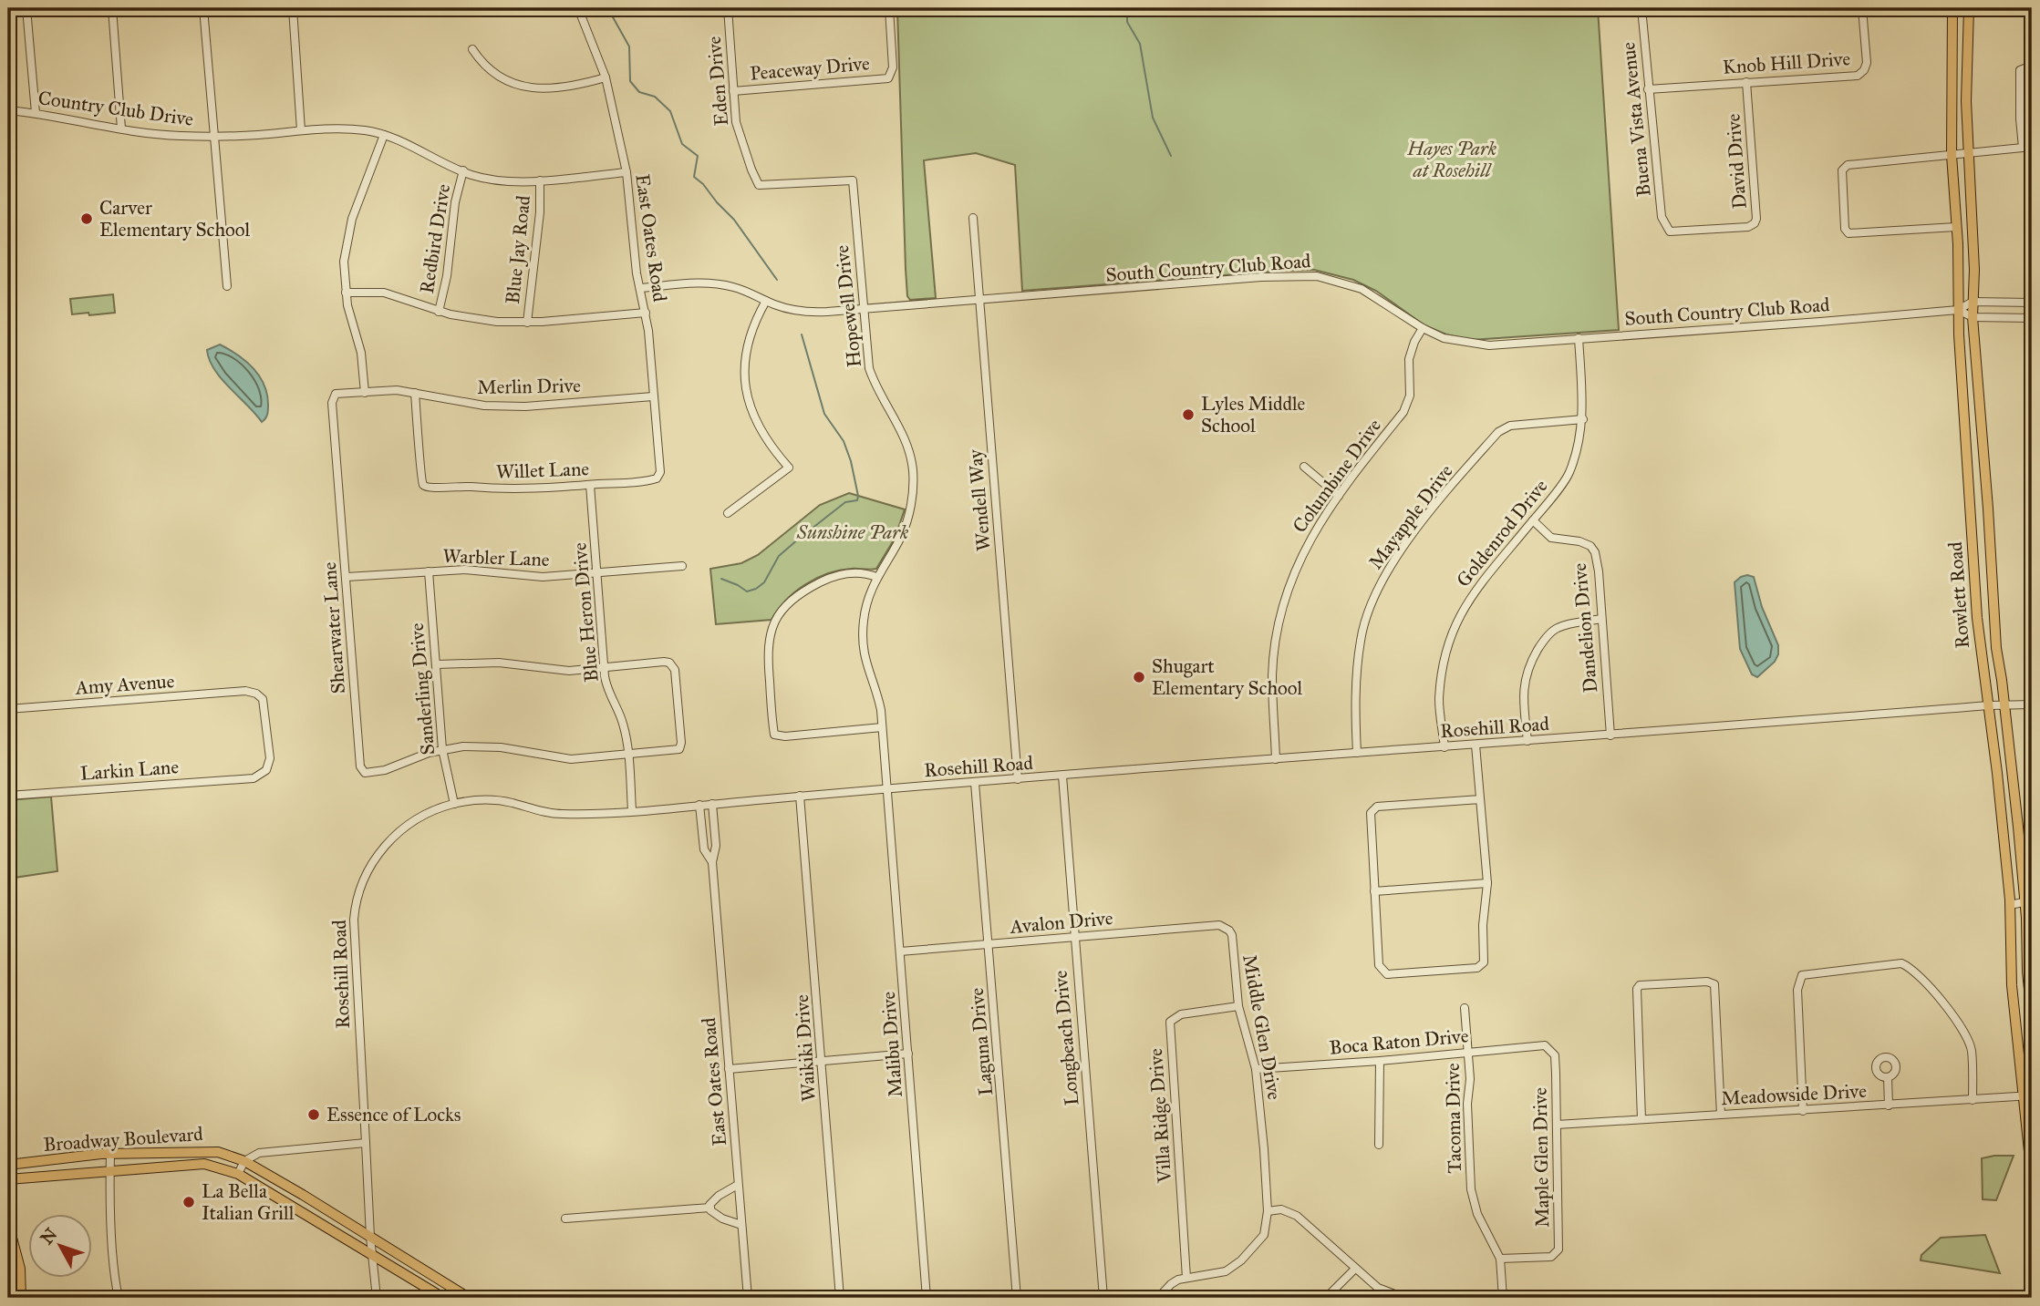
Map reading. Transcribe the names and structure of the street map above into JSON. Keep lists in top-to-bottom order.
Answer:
{
  "streets": {
    "main road": ["Rowlett Road", "Broadway Boulevard"],
    "street": [
      "Knob Hill Drive",
      "Peaceway Drive",
      "Eden Drive",
      "Country Club Drive",
      "Buena Vista Avenue",
      "David Drive",
      "East Oates Road",
      "Redbird Drive",
      "Blue Jay Road",
      "South Country Club Road",
      "Hopewell Drive",
      "Merlin Drive",
      "Willet Lane",
      "Columbine Drive",
      "Wendell Way",
      "Mayapple Drive",
      "Goldenrod Drive",
      "Warbler Lane",
      "Blue Heron Drive",
      "Shearwater Lane",
      "Dandelion Drive",
      "Amy Avenue",
      "Sanderling Drive",
      "Rosehill Road",
      "Larkin Lane",
      "Avalon Drive",
      "Middle Glen Drive",
      "Longbeach Drive",
      "Laguna Drive",
      "Boca Raton Drive",
      "Malibu Drive",
      "Waikiki Drive",
      "Meadowside Drive",
      "Villa Ridge Drive",
      "Tacoma Drive",
      "Maple Glen Drive"
    ]
  },
  "crossings": [
    ["Knob Hill Drive", "Buena Vista Avenue"],
    ["Knob Hill Drive", "David Drive"],
    ["Peaceway Drive", "Eden Drive"],
    ["Eden Drive", "Hopewell Drive"],
    ["Buena Vista Avenue", "David Drive"],
    ["East Oates Road", "South Country Club Road"],
    ["East Oates Road", "Merlin Drive"],
    ["East Oates Road", "Willet Lane"],
    ["East Oates Road", "Rosehill Road"],
    ["South Country Club Road", "Hopewell Drive"],
    ["South Country Club Road", "Columbine Drive"],
    ["South Country Club Road", "Wendell Way"],
    ["South Country Club Road", "Goldenrod Drive"],
    ["South Country Club Road", "Rowlett Road"],
    ["Hopewell Drive", "Rosehill Road"],
    ["Hopewell Drive", "Malibu Drive"],
    ["Merlin Drive", "Willet Lane"],
    ["Merlin Drive", "Shearwater Lane"],
    ["Willet Lane", "Blue Heron Drive"],
    ["Columbine Drive", "Rosehill Road"],
    ["Wendell Way", "Rosehill Road"],
    ["Mayapple Drive", "Goldenrod Drive"],
    ["Mayapple Drive", "Rosehill Road"],
    ["Goldenrod Drive", "Dandelion Drive"],
    ["Goldenrod Drive", "Rosehill Road"],
    ["Warbler Lane", "Blue Heron Drive"],
    ["Warbler Lane", "Shearwater Lane"],
    ["Warbler Lane", "Sanderling Drive"],
    ["Rowlett Road", "Rosehill Road"],
    ["Rowlett Road", "Meadowside Drive"],
    ["Blue Heron Drive", "Rosehill Road"],
    ["Shearwater Lane", "Sanderling Drive"],
    ["Dandelion Drive", "Rosehill Road"],
    ["Amy Avenue", "Larkin Lane"],
    ["Sanderling Drive", "Rosehill Road"],
    ["Rosehill Road", "Longbeach Drive"],
    ["Rosehill Road", "Laguna Drive"],
    ["Rosehill Road", "Malibu Drive"],
    ["Rosehill Road", "Waikiki Drive"],
    ["Rosehill Road", "Broadway Boulevard"],
    ["Avalon Drive", "Middle Glen Drive"],
    ["Avalon Drive", "Longbeach Drive"],
    ["Avalon Drive", "Laguna Drive"],
    ["Avalon Drive", "Malibu Drive"],
    ["Middle Glen Drive", "Boca Raton Drive"],
    ["Middle Glen Drive", "Villa Ridge Drive"],
    ["Boca Raton Drive", "Tacoma Drive"],
    ["Boca Raton Drive", "Maple Glen Drive"],
    ["Meadowside Drive", "Maple Glen Drive"],
    ["Tacoma Drive", "Maple Glen Drive"]
  ],
  "parks": ["Hayes Park at Rosehill", "Sunshine Park"],
  "places": [
    "Carver Elementary School",
    "Lyles Middle School",
    "Shugart Elementary School",
    "Essence of Locks",
    "La Bella Italian Grill"
  ],
  "north": "top left"
}
